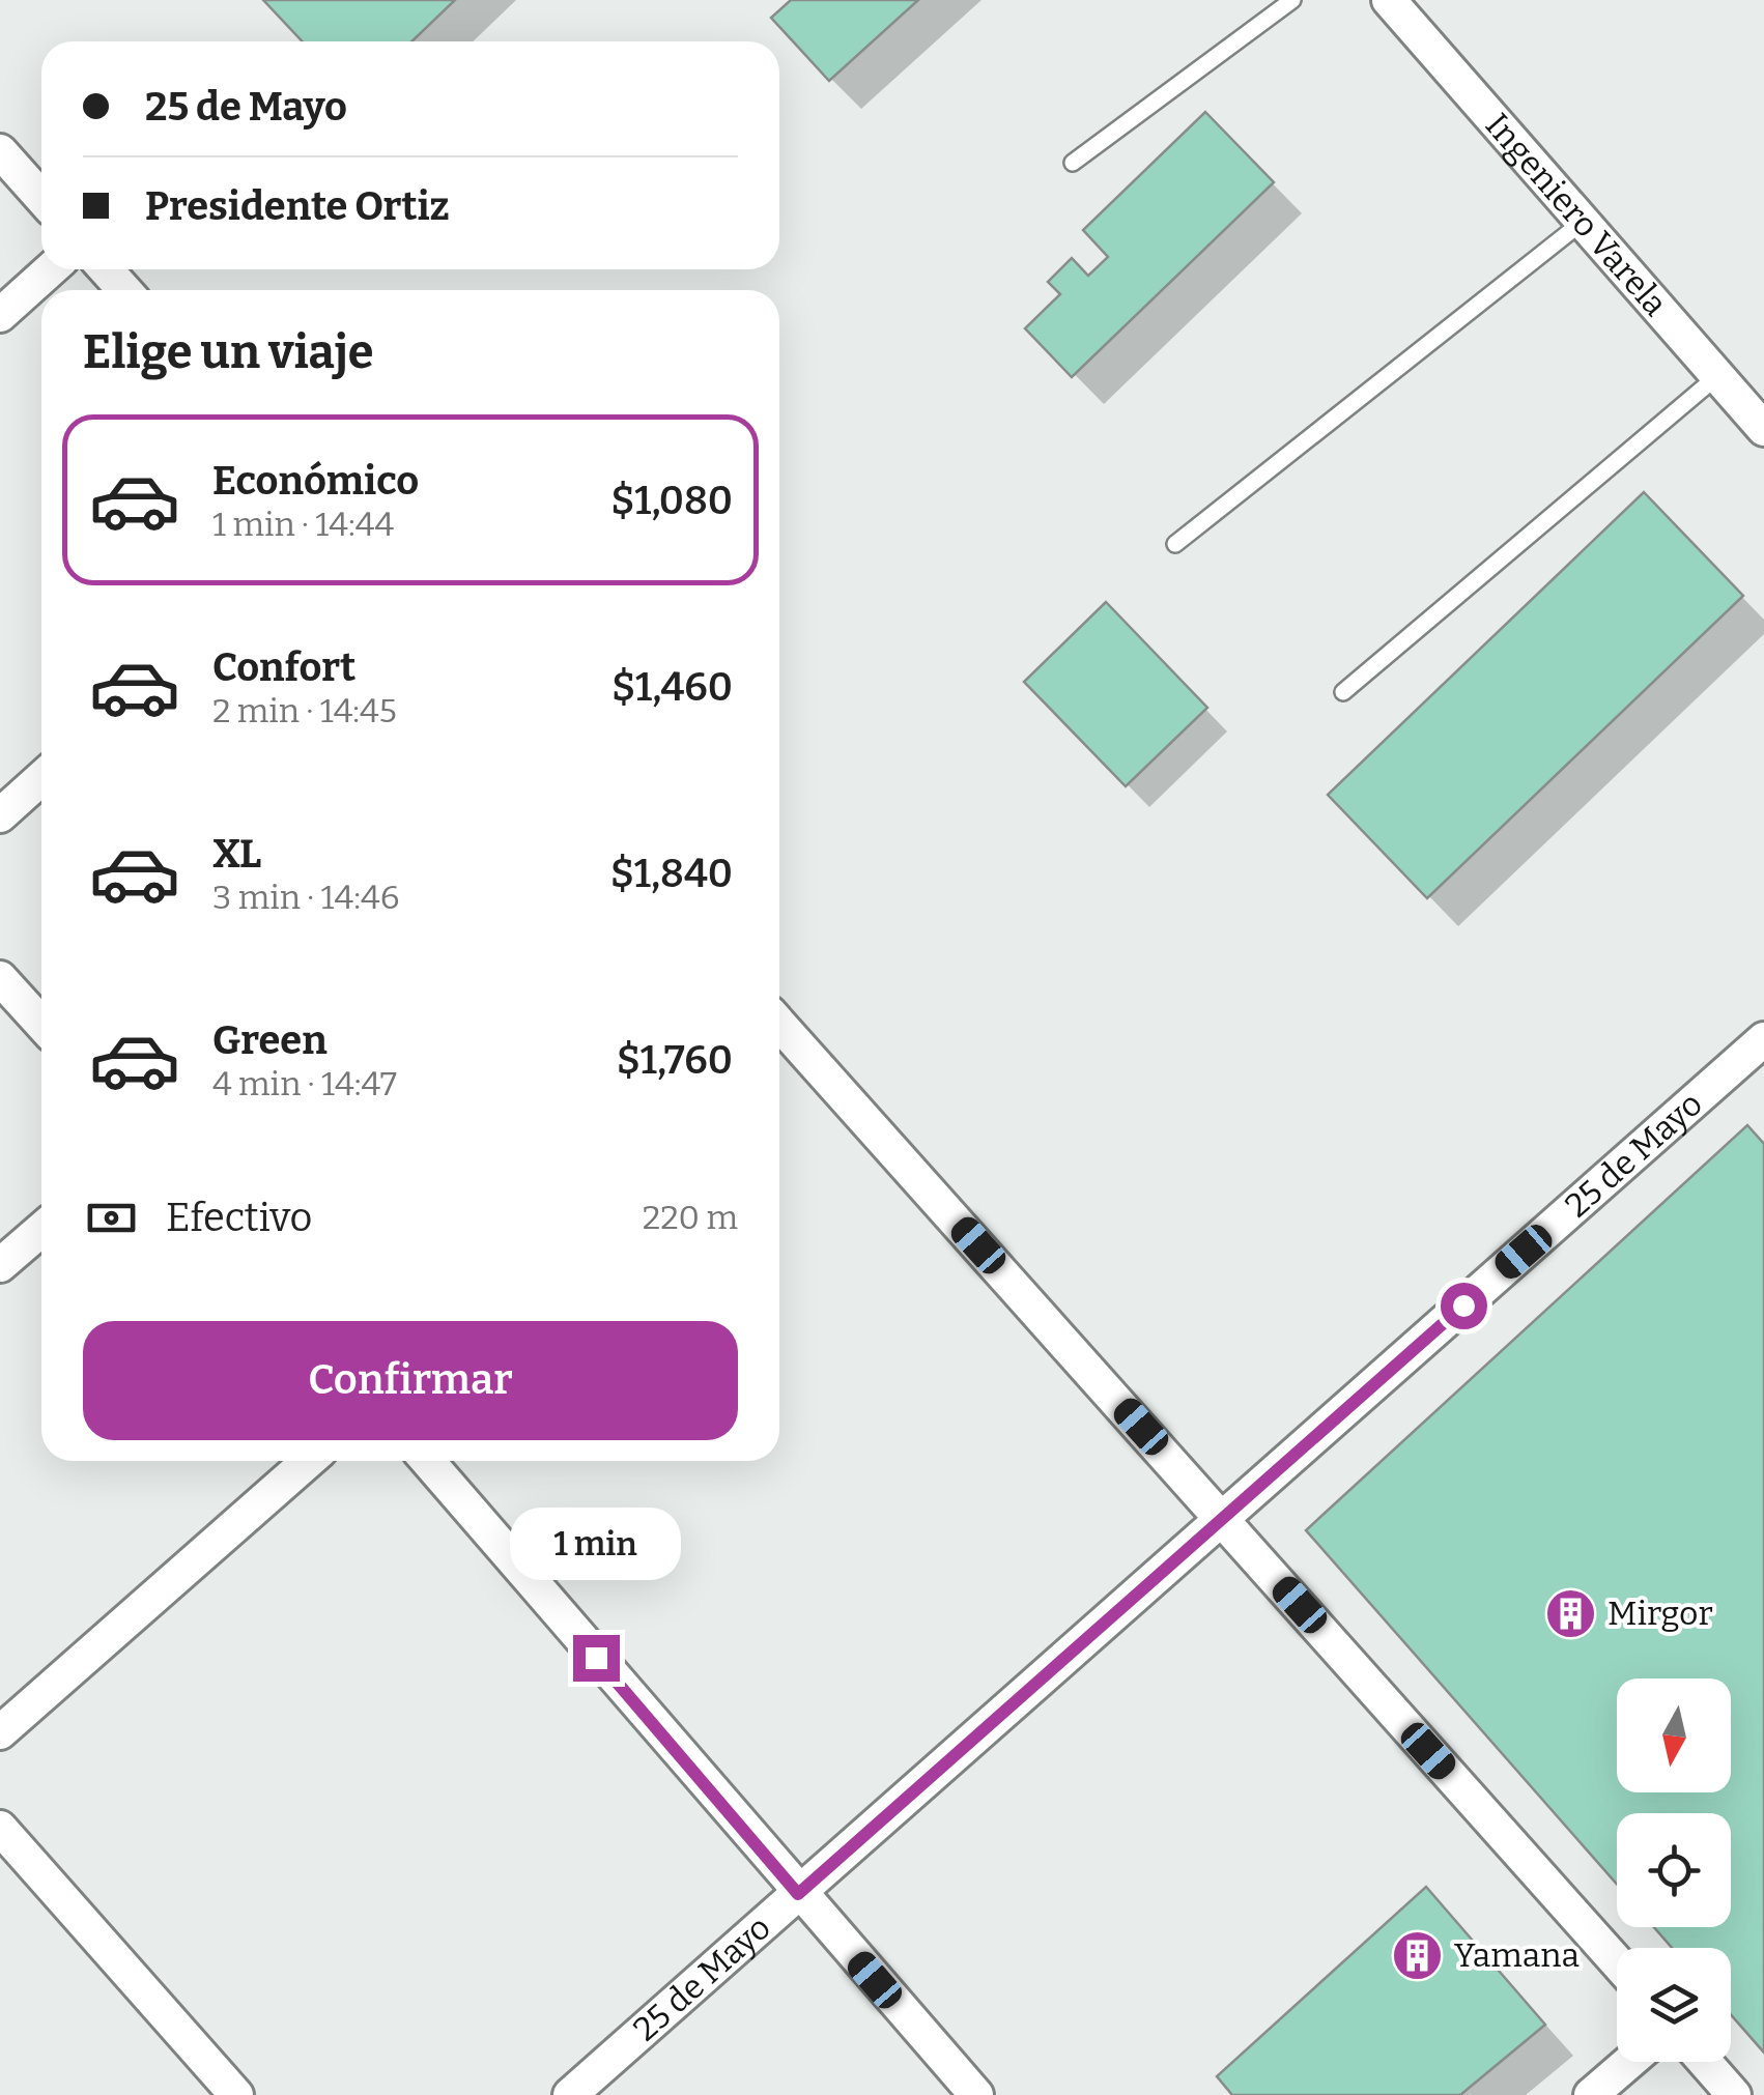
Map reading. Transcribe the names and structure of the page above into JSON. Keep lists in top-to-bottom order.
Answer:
{
  "streets": {
    "street": ["Ingeniero Varela", "25 de Mayo"]
  },
  "places": {
    "building": ["Mirgor", "Yamana"]
  },
  "north": "bottom",
  "page": {
    "banner": ["25 de Mayo", "Presidente Ortiz"],
    "heading": "Elige un viaje",
    "list": [
      {
        "name": "Económico",
        "note": "1 min · 14:44",
        "value": "$1,080"
      },
      {
        "name": "Confort",
        "note": "2 min · 14:45",
        "value": "$1,460"
      },
      {
        "name": "XL",
        "note": "3 min · 14:46",
        "value": "$1,840"
      },
      {
        "name": "Green",
        "note": "4 min · 14:47",
        "value": "$1,760"
      }
    ],
    "pay": ["Efectivo", "220 m"],
    "buttons": "Confirmar",
    "bubble": "1 min"
  }
}
